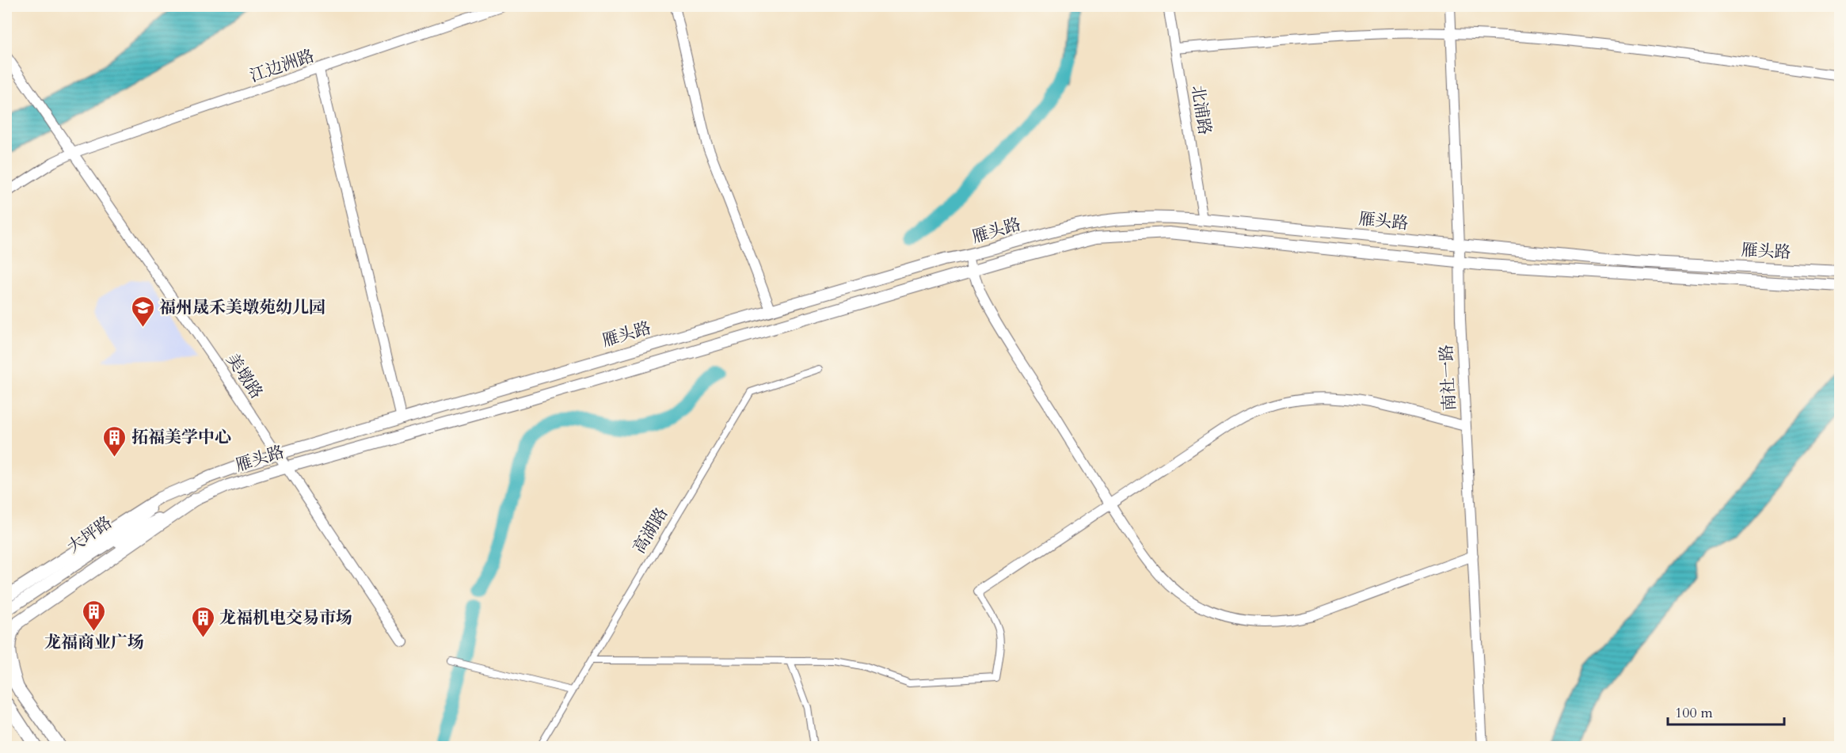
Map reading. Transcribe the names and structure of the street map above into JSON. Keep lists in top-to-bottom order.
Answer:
{
  "streets": {
    "main road": ["雁头路", "大坪路"],
    "street": [
      "江边洲路",
      "北浦路",
      "美墩路",
      "南社一路",
      "高湖路"
    ]
  },
  "crossings": [
    ["江边洲路", "美墩路"],
    ["北浦路", "雁头路"],
    ["雁头路", "美墩路"],
    ["雁头路", "南社一路"],
    ["雁头路", "大坪路"]
  ],
  "places": {
    "school or university": ["福州晟禾美墩苑幼儿园"],
    "building": ["拓福美学中心", "龙福商业广场", "龙福机电交易市场"]
  },
  "scale_bar": "100 m"
}
